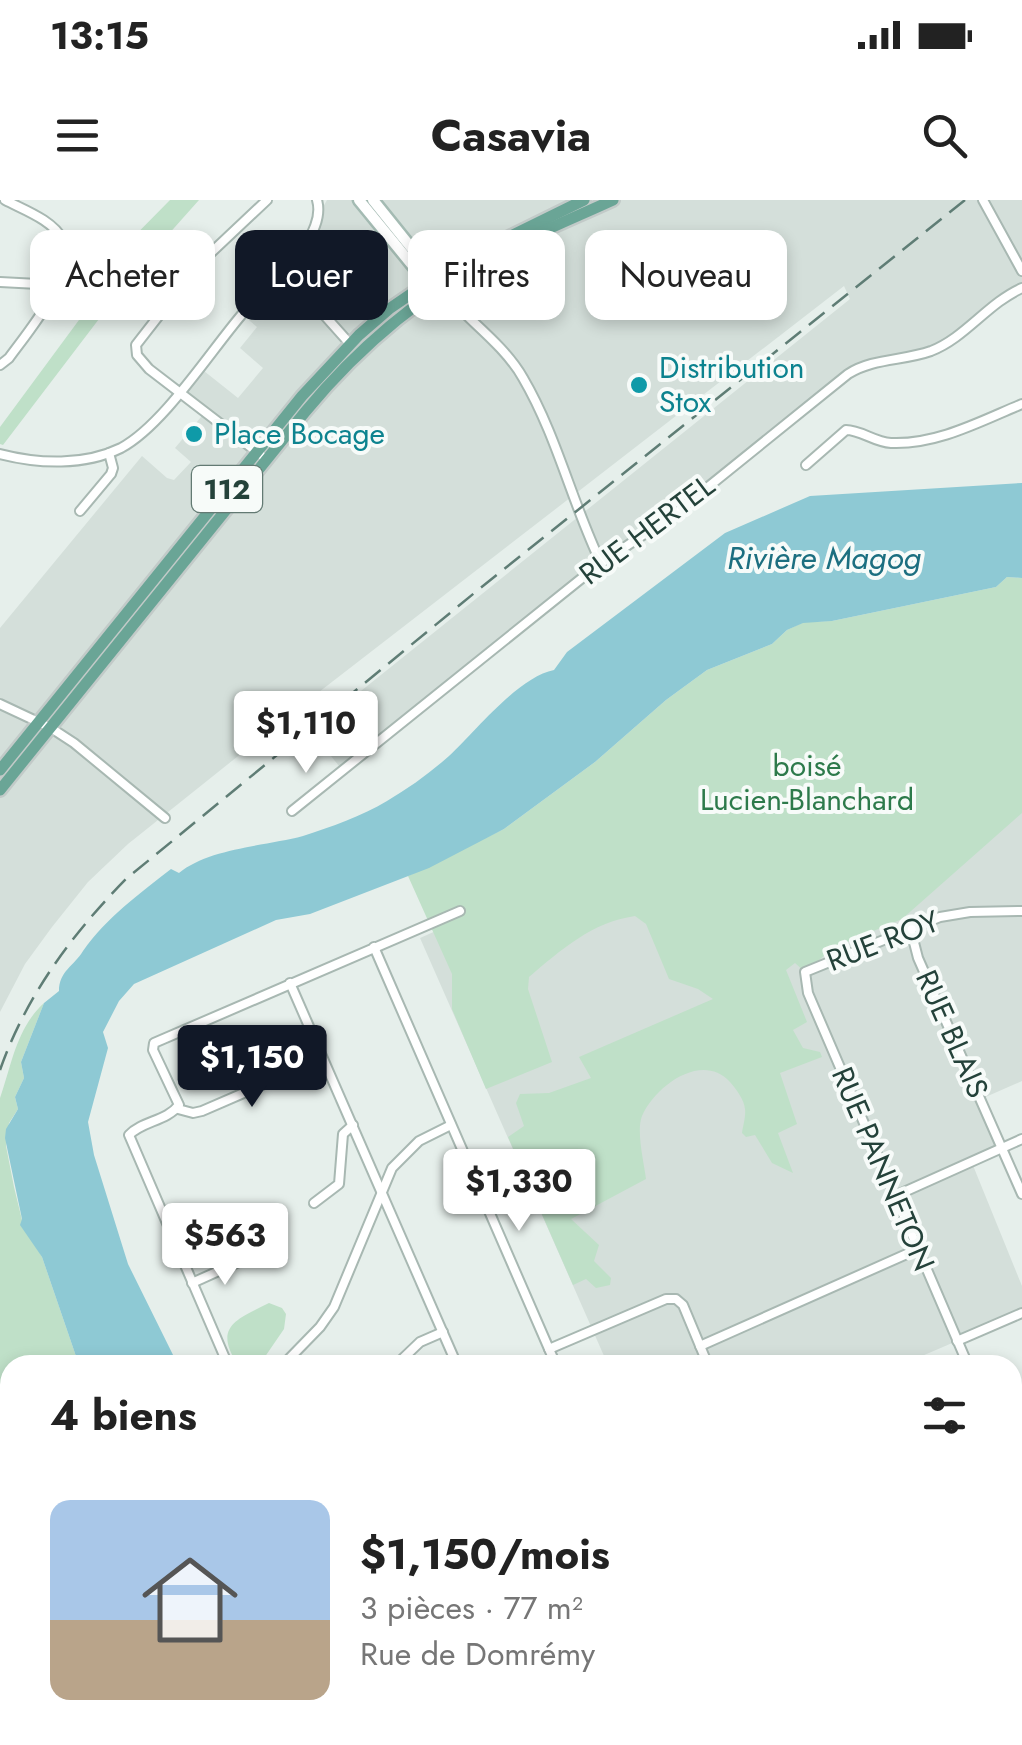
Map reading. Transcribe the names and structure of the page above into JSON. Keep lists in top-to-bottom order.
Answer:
{
  "streets": {
    "main road": ["112"],
    "street": [
      "RUE HERTEL",
      "RUE ROY",
      "RUE BLAIS",
      "RUE PANNETON"
    ]
  },
  "crossings": [
    ["RUE ROY", "RUE BLAIS"],
    ["RUE ROY", "RUE PANNETON"]
  ],
  "water": ["Rivière Magog"],
  "parks": ["boisé Lucien-Blanchard"],
  "places": ["Distribution Stox", "Place Bocage"],
  "page": {
    "status": "13:15",
    "header": "Casavia",
    "chip": [
      "Acheter",
      "Louer",
      "Filtres",
      "Nouveau"
    ],
    "price": [
      "$1,110",
      "$1,150",
      "$1,330",
      "$563"
    ],
    "heading": "4 biens",
    "list": [
      {
        "name": "$1,150/mois",
        "note": "3 pièces · 77 m² · Rue de Domrémy"
      }
    ]
  }
}
